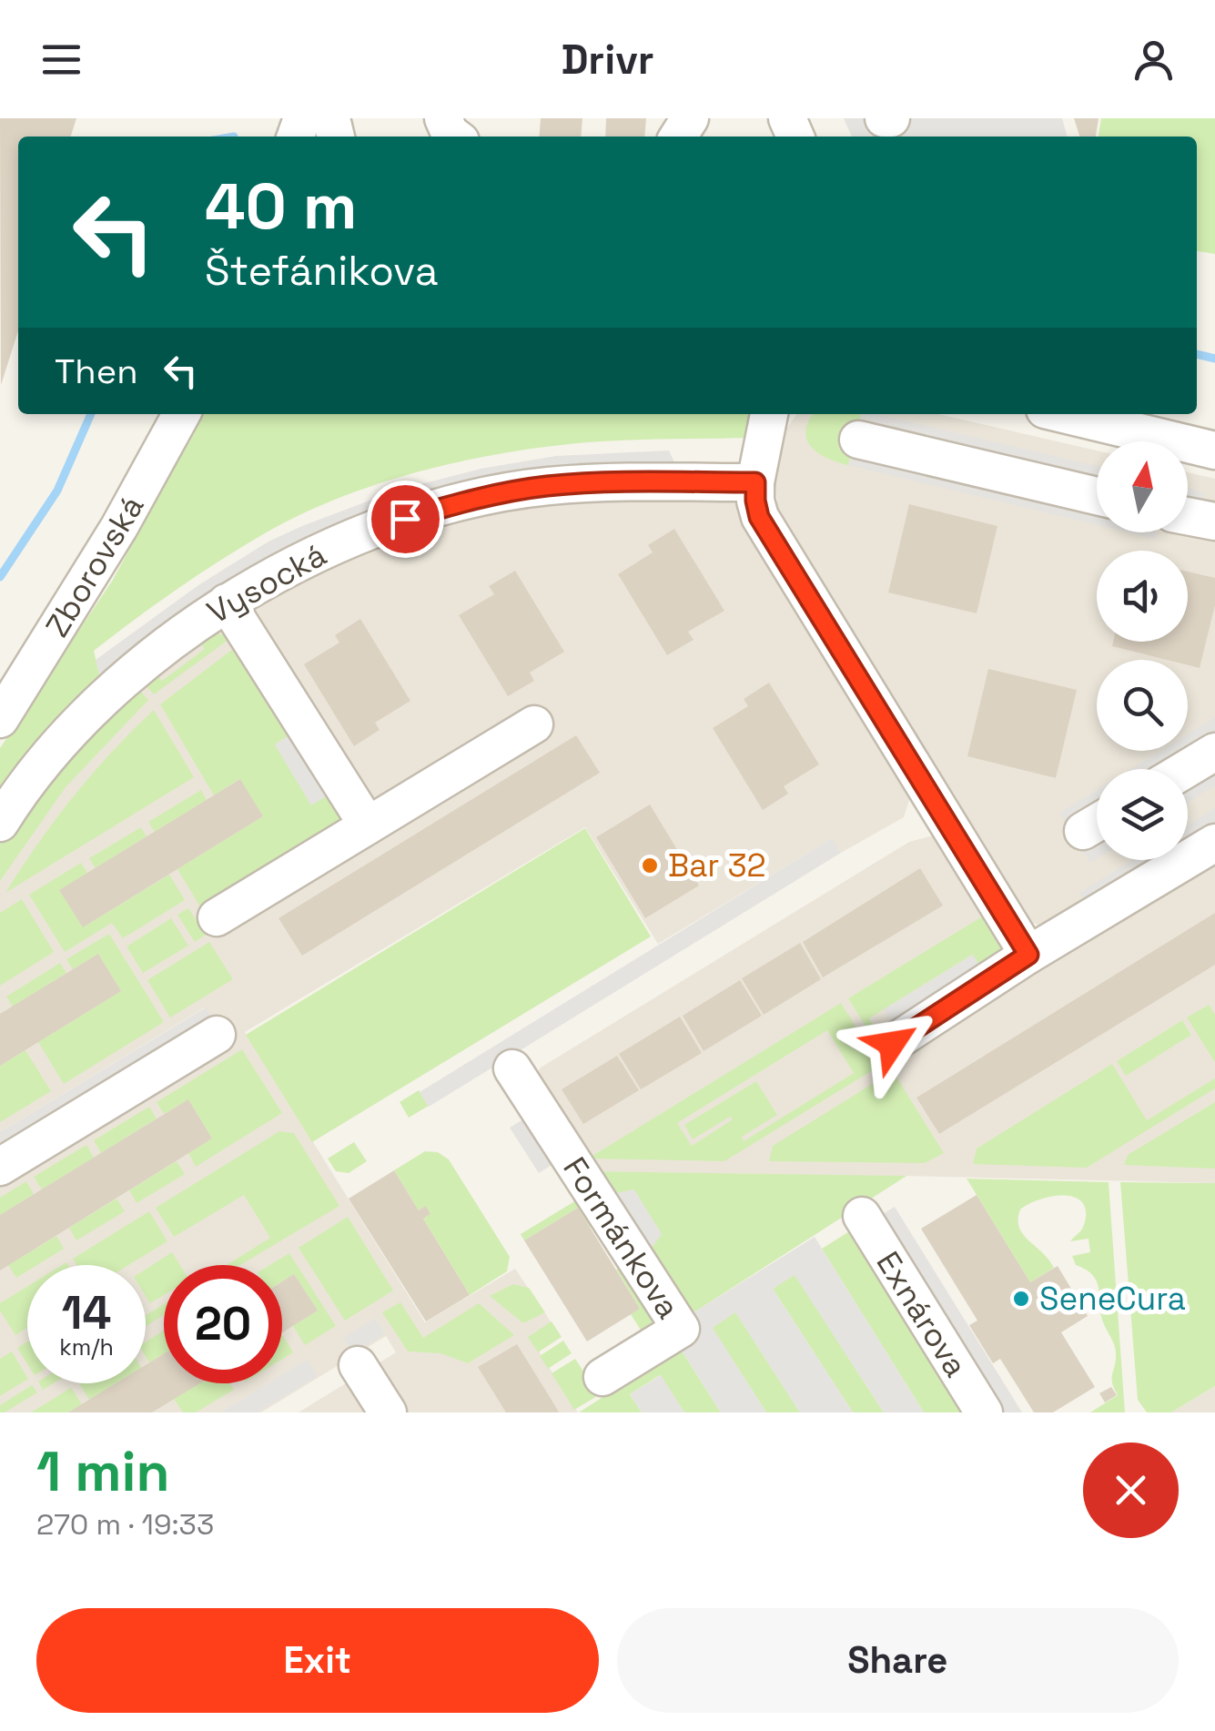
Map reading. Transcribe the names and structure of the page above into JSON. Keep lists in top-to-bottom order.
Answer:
{
  "streets": {
    "street": [
      "Zborovská",
      "Vysocká",
      "Formánkova",
      "Exnárova"
    ]
  },
  "places": ["Bar 32", "SeneCura"],
  "north": "top",
  "page": {
    "header": "Drivr",
    "turn": ["40 m", "Štefánikova"],
    "then": "Then",
    "speed": "14 km/h",
    "limit": "20",
    "heading": ["1 min", "270 m · 19:33"],
    "buttons": ["Exit", "Share"]
  }
}
